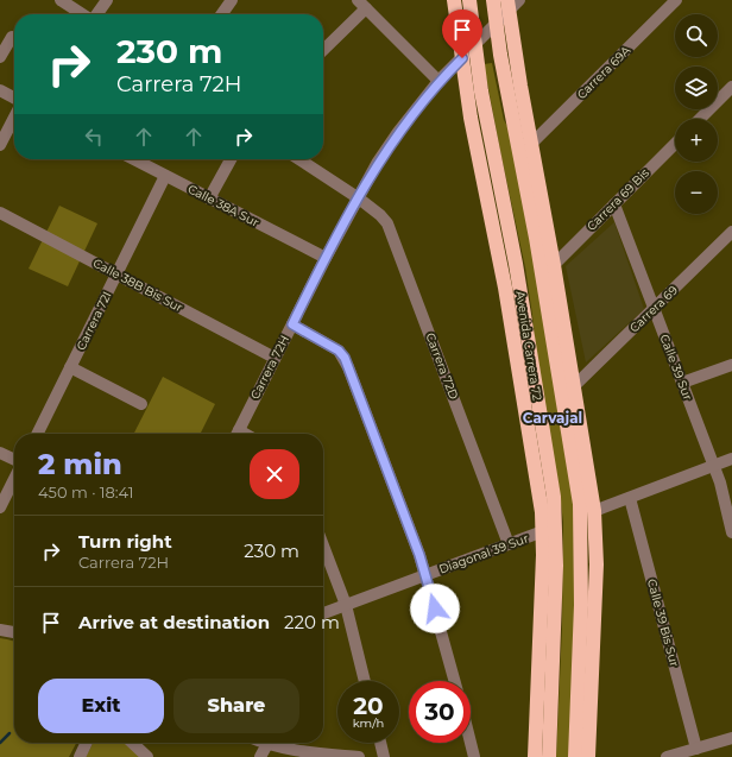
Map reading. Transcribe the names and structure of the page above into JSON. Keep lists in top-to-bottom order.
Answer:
{
  "streets": {
    "highway": ["Avenida Carrera 72"],
    "street": [
      "Carrera 69A",
      "Carrera 69 Bis",
      "Calle 38A Sur",
      "Calle 38B Bis Sur",
      "Carrera 69",
      "Carrera 72I",
      "Carrera 72D",
      "Carrera 72H",
      "Calle 39 Sur",
      "Diagonal 39 Sur",
      "Calle 39 Bis Sur"
    ]
  },
  "crossings": [
    ["Carrera 69 Bis", "Calle 39 Sur"],
    ["Calle 38A Sur", "Carrera 72I"],
    ["Calle 38A Sur", "Carrera 72H"],
    ["Calle 38B Bis Sur", "Carrera 72I"],
    ["Calle 38B Bis Sur", "Carrera 72H"],
    ["Carrera 69", "Calle 39 Sur"],
    ["Avenida Carrera 72", "Carrera 72H"],
    ["Avenida Carrera 72", "Diagonal 39 Sur"],
    ["Carrera 72D", "Carrera 72H"],
    ["Carrera 72D", "Diagonal 39 Sur"]
  ],
  "districts": ["Carvajal"],
  "page": {
    "map_buttons": ["+", "−"],
    "turn": ["230 m", "Carrera 72H"],
    "heading": ["2 min", "450 m · 18:41"],
    "list": [
      {
        "name": "Turn right",
        "note": "Carrera 72H",
        "value": "230 m"
      },
      {
        "name": "Arrive at destination",
        "value": "220 m"
      }
    ],
    "buttons": ["Exit", "Share"],
    "speed": "20 km/h",
    "limit": "30"
  }
}
